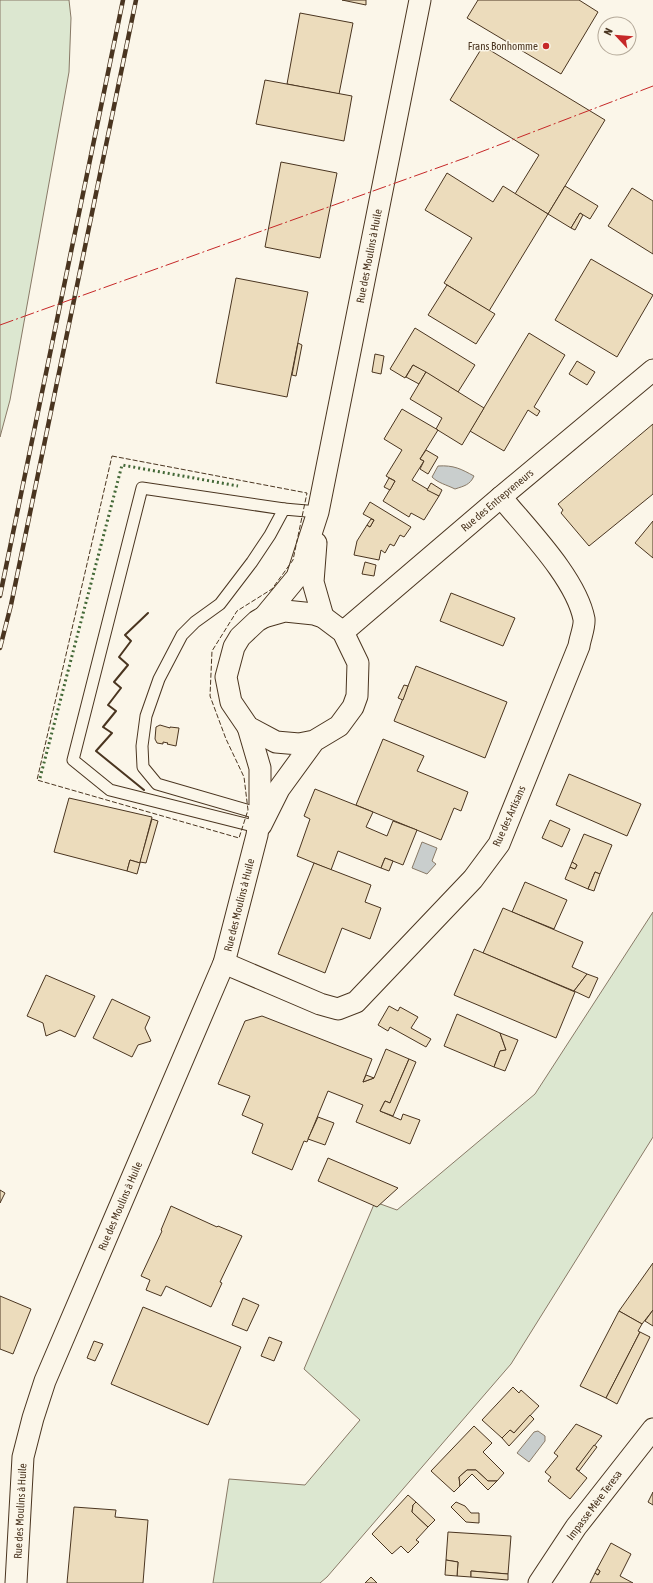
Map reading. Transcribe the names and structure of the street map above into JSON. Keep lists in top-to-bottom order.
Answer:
{
  "streets": {
    "street": [
      "Rue des Moulins à Huile",
      "Rue des Entrepreneurs",
      "Rue des Artisans",
      "Impasse Mère Teresa"
    ]
  },
  "crossings": [
    ["Rue des Moulins à Huile", "Rue des Entrepreneurs"],
    ["Rue des Moulins à Huile", "Rue des Artisans"],
    ["Rue des Entrepreneurs", "Rue des Artisans"]
  ],
  "places": ["Frans Bonhomme"],
  "north": "top left"
}
